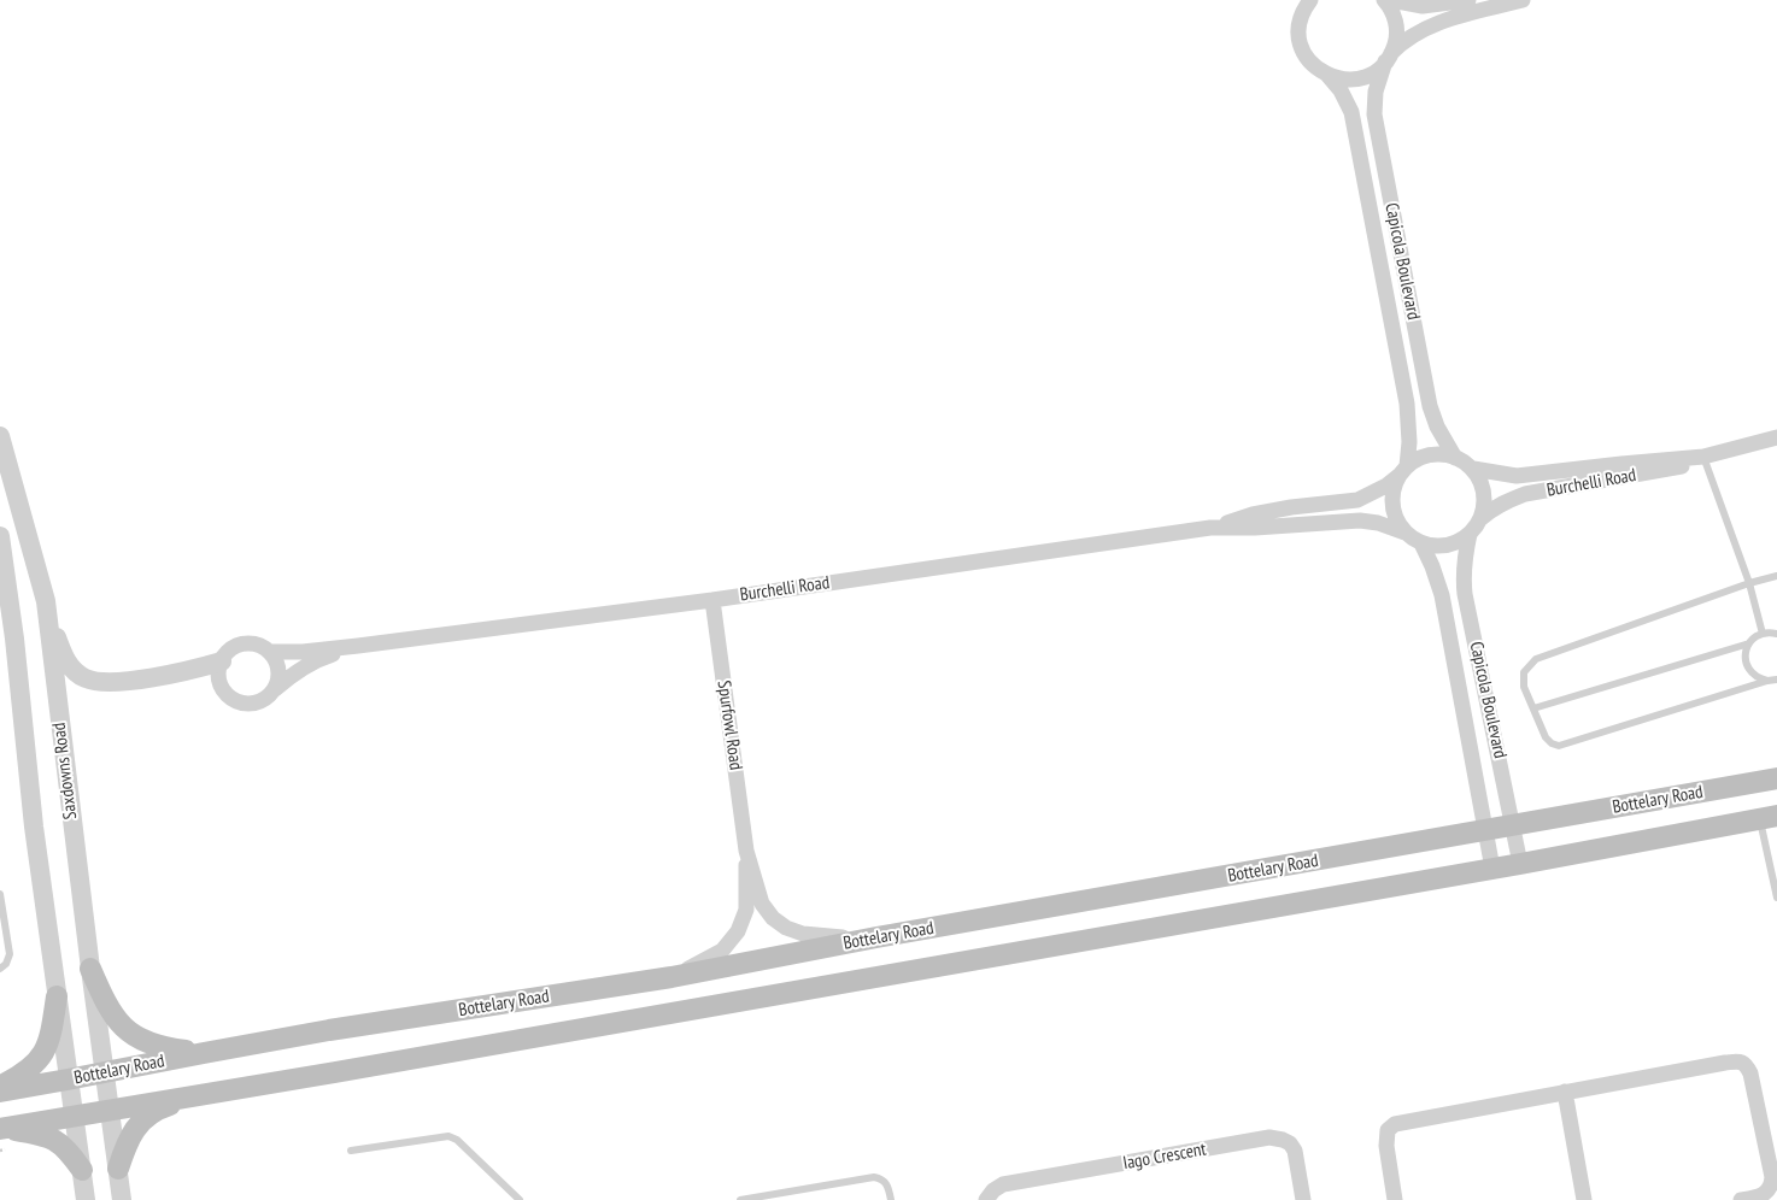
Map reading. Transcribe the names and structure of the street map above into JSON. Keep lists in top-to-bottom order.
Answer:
{
  "streets": {
    "main road": ["Bottelary Road"],
    "street": [
      "Capicola Boulevard",
      "Burchelli Road",
      "Spurfowl Road",
      "Saxdowns Road",
      "Iago Crescent"
    ]
  },
  "crossings": [
    ["Capicola Boulevard", "Burchelli Road"],
    ["Capicola Boulevard", "Bottelary Road"],
    ["Burchelli Road", "Spurfowl Road"],
    ["Spurfowl Road", "Bottelary Road"],
    ["Saxdowns Road", "Bottelary Road"]
  ]
}
